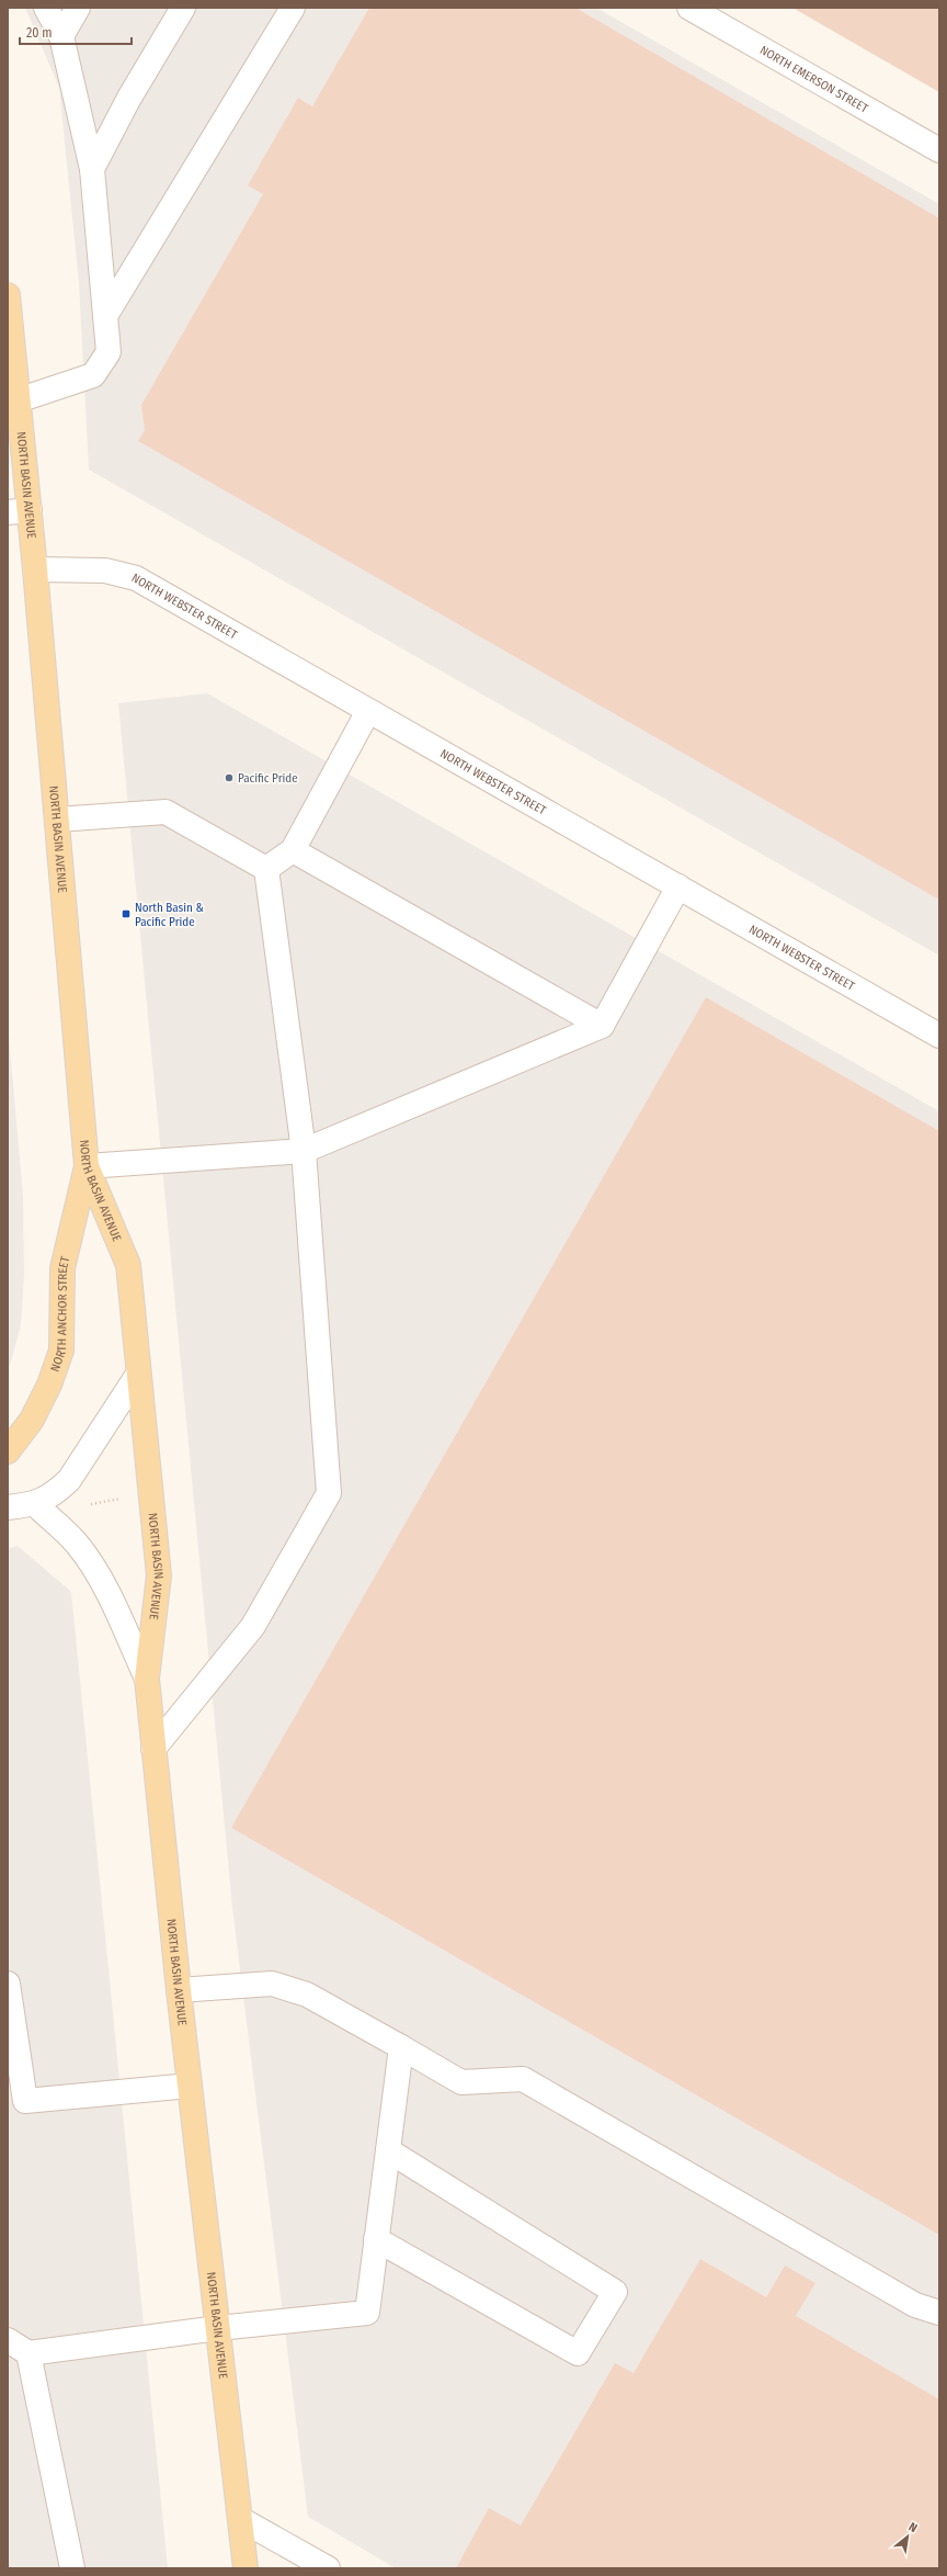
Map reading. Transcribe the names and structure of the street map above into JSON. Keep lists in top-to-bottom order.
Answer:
{
  "streets": {
    "main road": ["NORTH BASIN AVENUE", "NORTH ANCHOR STREET"],
    "street": ["NORTH EMERSON STREET", "NORTH WEBSTER STREET"]
  },
  "crossings": [
    ["NORTH BASIN AVENUE", "NORTH WEBSTER STREET"],
    ["NORTH BASIN AVENUE", "NORTH ANCHOR STREET"]
  ],
  "places": {
    "other": ["Pacific Pride"],
    "transit": ["North Basin & Pacific Pride"]
  },
  "scale_bar": "20 m",
  "north": "top right"
}
